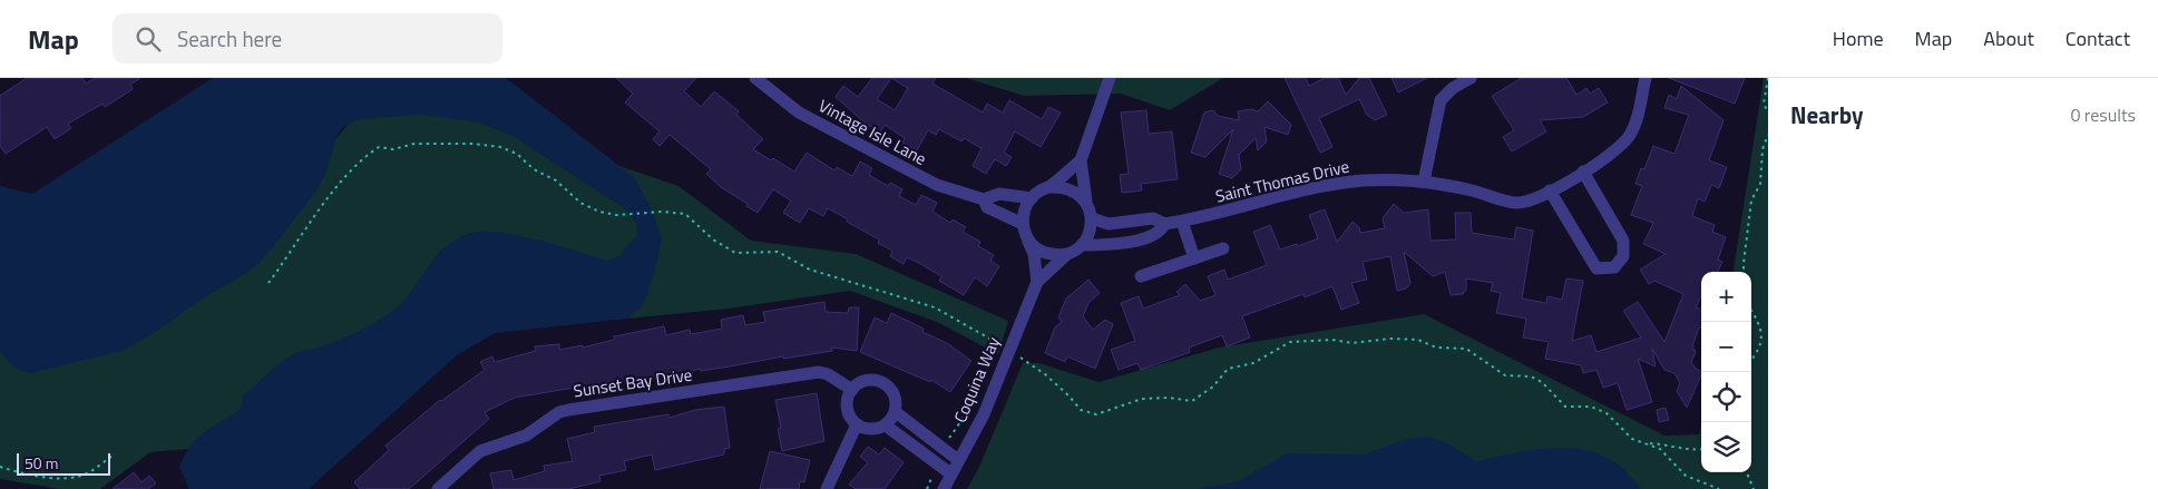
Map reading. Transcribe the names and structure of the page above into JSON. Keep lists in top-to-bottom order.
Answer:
{
  "streets": {
    "street": [
      "Vintage Isle Lane",
      "Saint Thomas Drive",
      "Coquina Way",
      "Sunset Bay Drive"
    ]
  },
  "crossings": [
    ["Vintage Isle Lane", "Saint Thomas Drive"],
    ["Vintage Isle Lane", "Coquina Way"],
    ["Saint Thomas Drive", "Coquina Way"]
  ],
  "scale_bar": "50 m",
  "page": {
    "header": "Map",
    "search": "Search here",
    "nav": [
      "Home",
      "Map",
      "About",
      "Contact"
    ],
    "heading": ["Nearby", "0 results"],
    "map_buttons": ["+", "−"],
    "scale": "50 m"
  }
}
